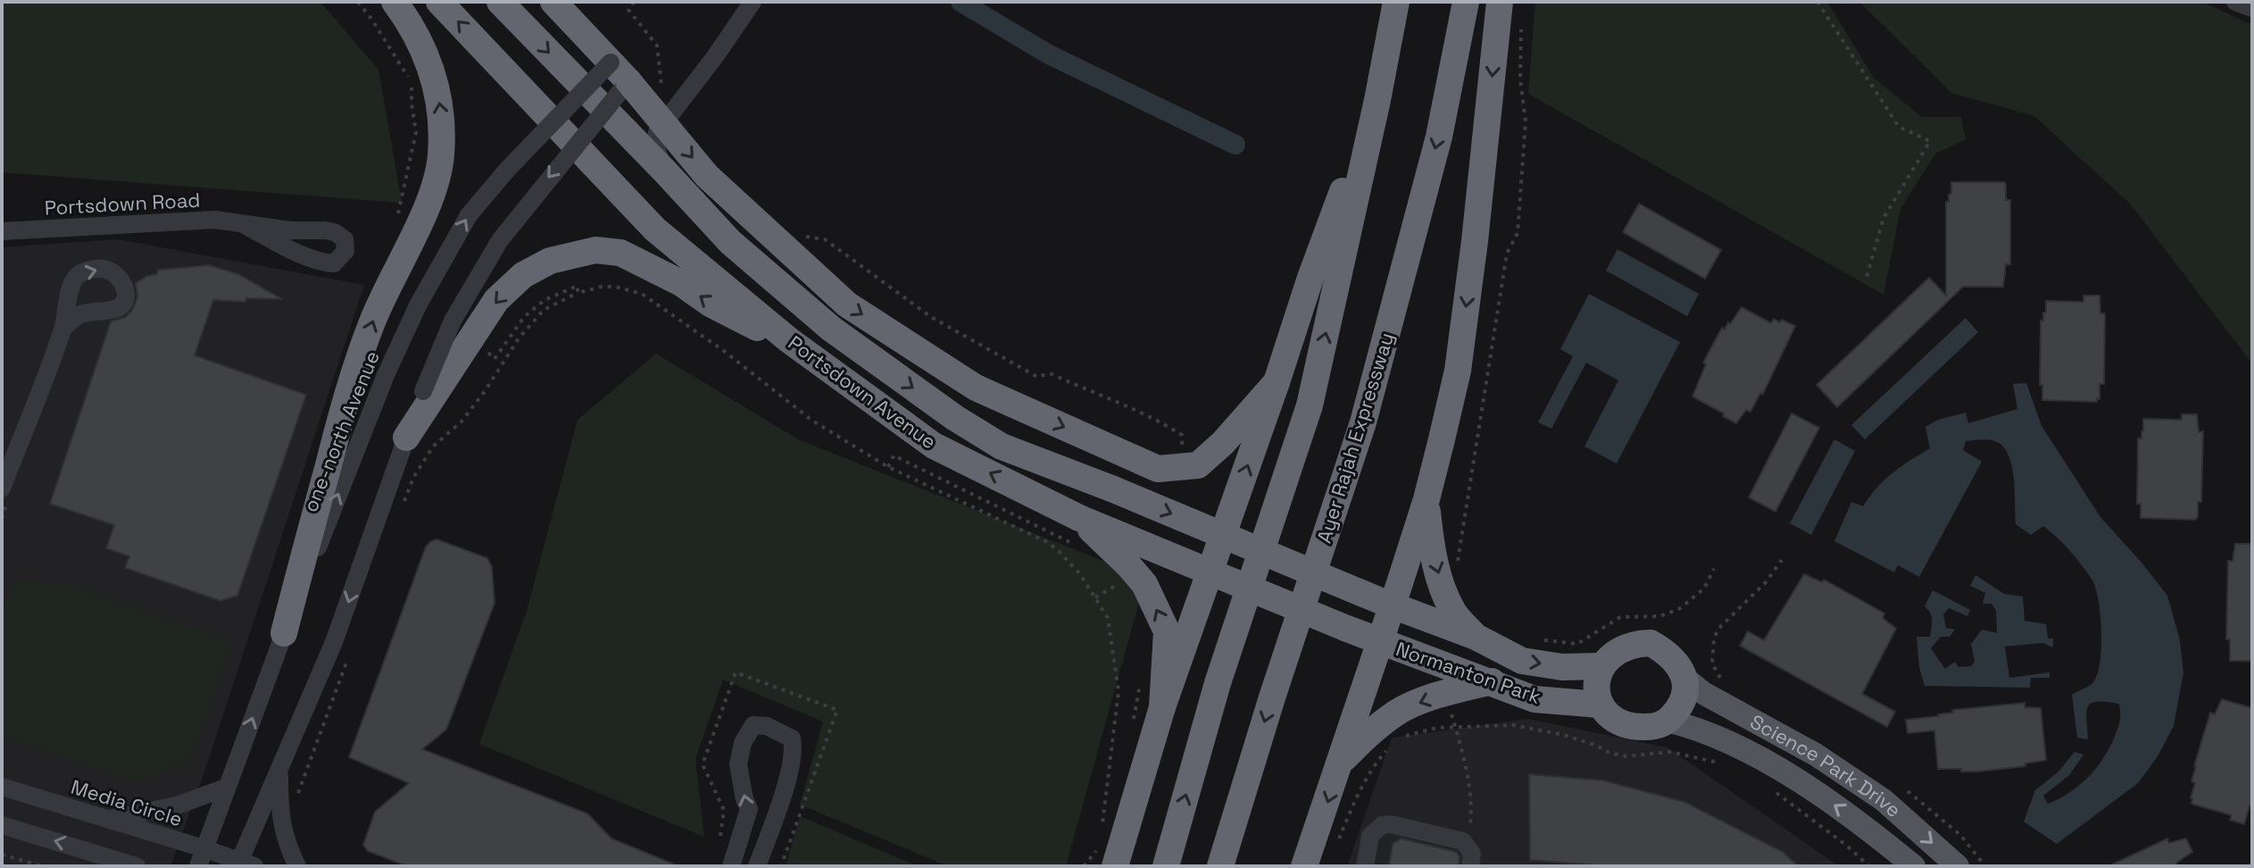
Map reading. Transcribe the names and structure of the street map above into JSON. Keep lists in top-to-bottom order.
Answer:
{
  "streets": {
    "highway": ["Portsdown Avenue", "Ayer Rajah Expressway", "Normanton Park"],
    "main road": ["Science Park Drive"],
    "street": ["Portsdown Road", "one-north Avenue", "Media Circle"]
  },
  "crossings": [
    ["Portsdown Avenue", "Normanton Park"],
    ["one-north Avenue", "Media Circle"],
    ["Normanton Park", "Science Park Drive"]
  ]
}
